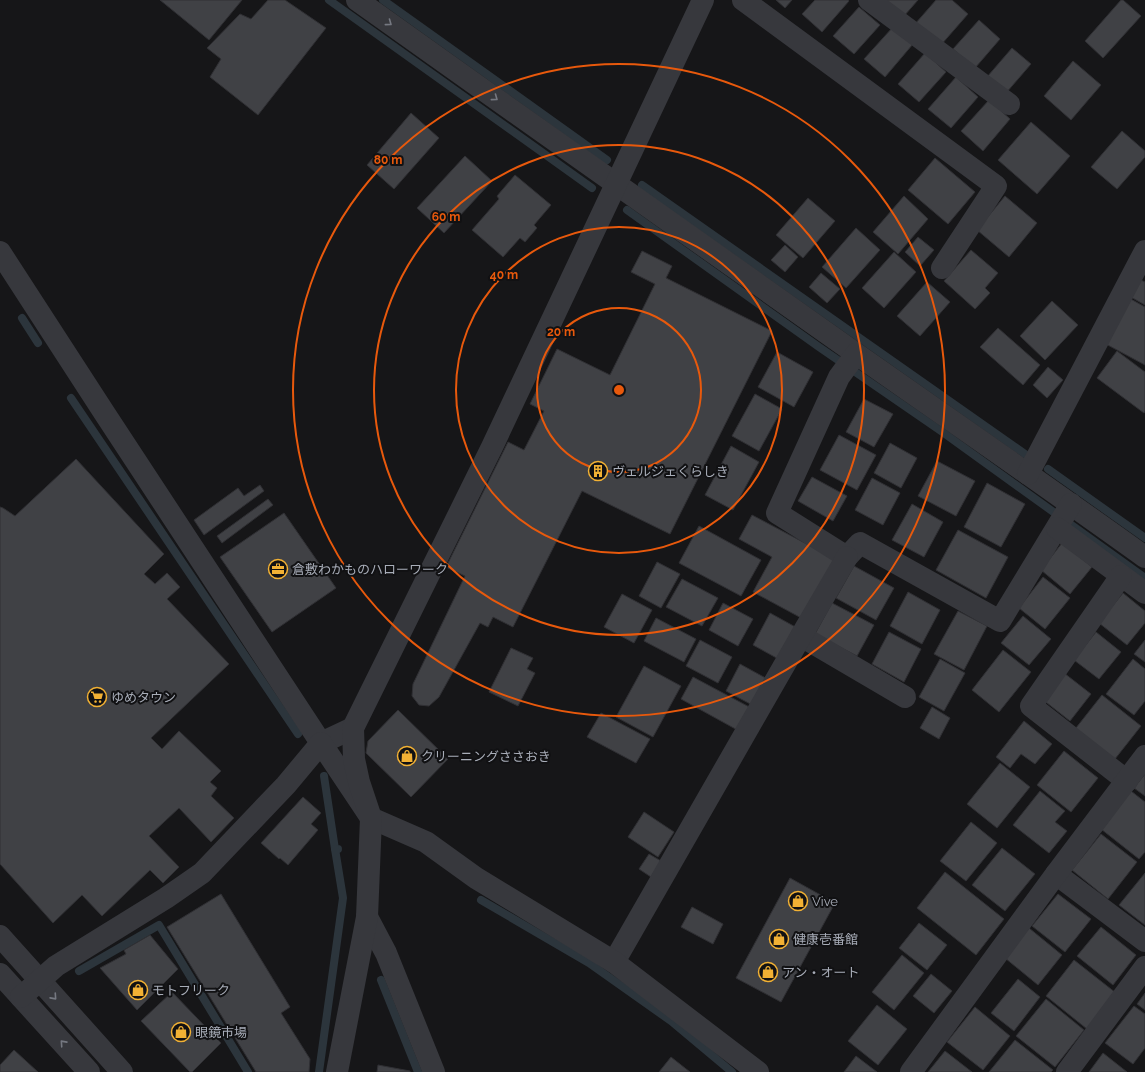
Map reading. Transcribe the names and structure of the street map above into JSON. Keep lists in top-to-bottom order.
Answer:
{
  "places": {
    "building": ["ヴェルジェくらしき"],
    "office": ["倉敷わかものハローワーク"],
    "supermarket": ["ゆめタウン"],
    "shop": [
      "クリーニングささおき",
      "Vive",
      "健康壱番館",
      "アン・オート",
      "モトフリーク",
      "眼鏡市場"
    ]
  },
  "rings": [
    "80 m",
    "60 m",
    "40 m",
    "20 m"
  ]
}
